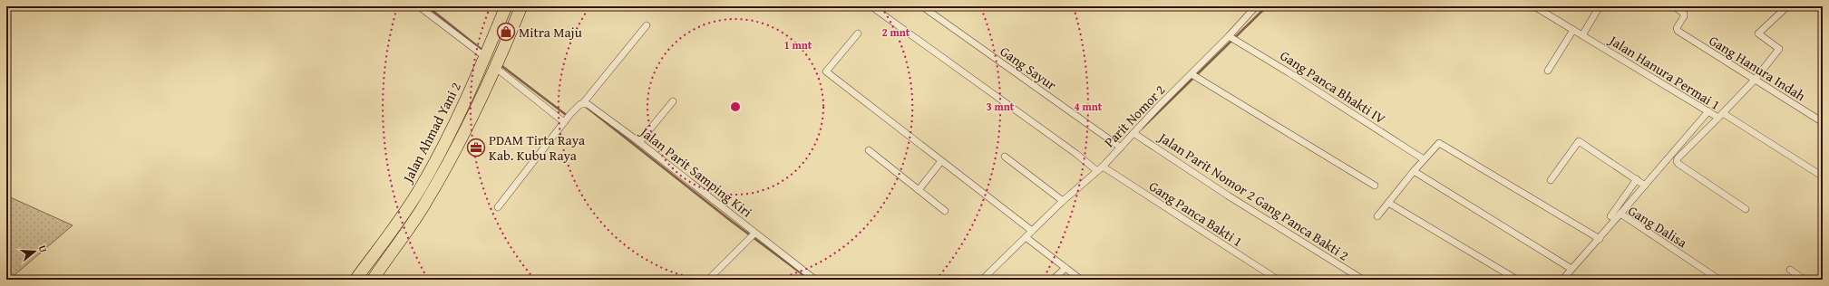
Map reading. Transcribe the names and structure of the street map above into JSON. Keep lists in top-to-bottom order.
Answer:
{
  "streets": {
    "highway": ["Jalan Ahmad Yani 2"],
    "street": [
      "Gang Sayur",
      "Gang Hanura Indah",
      "Jalan Hanura Permai 1",
      "Gang Panca Bhakti IV",
      "Parit Nomor 2",
      "Jalan Parit Samping Kiri",
      "Jalan Parit Nomor 2 Gang Panca Bakti 2",
      "Gang Panca Bakti 1",
      "Gang Dalisa"
    ]
  },
  "crossings": [
    ["Gang Sayur", "Parit Nomor 2"],
    ["Gang Panca Bhakti IV", "Parit Nomor 2"],
    ["Parit Nomor 2", "Jalan Parit Nomor 2 Gang Panca Bakti 2"],
    ["Parit Nomor 2", "Gang Panca Bakti 1"]
  ],
  "places": {
    "shop": ["Mitra Maju"],
    "office": ["PDAM Tirta Raya Kab. Kubu Raya"]
  },
  "north": "right",
  "rings": [
    "2 mnt",
    "1 mnt",
    "3 mnt",
    "4 mnt"
  ]
}
